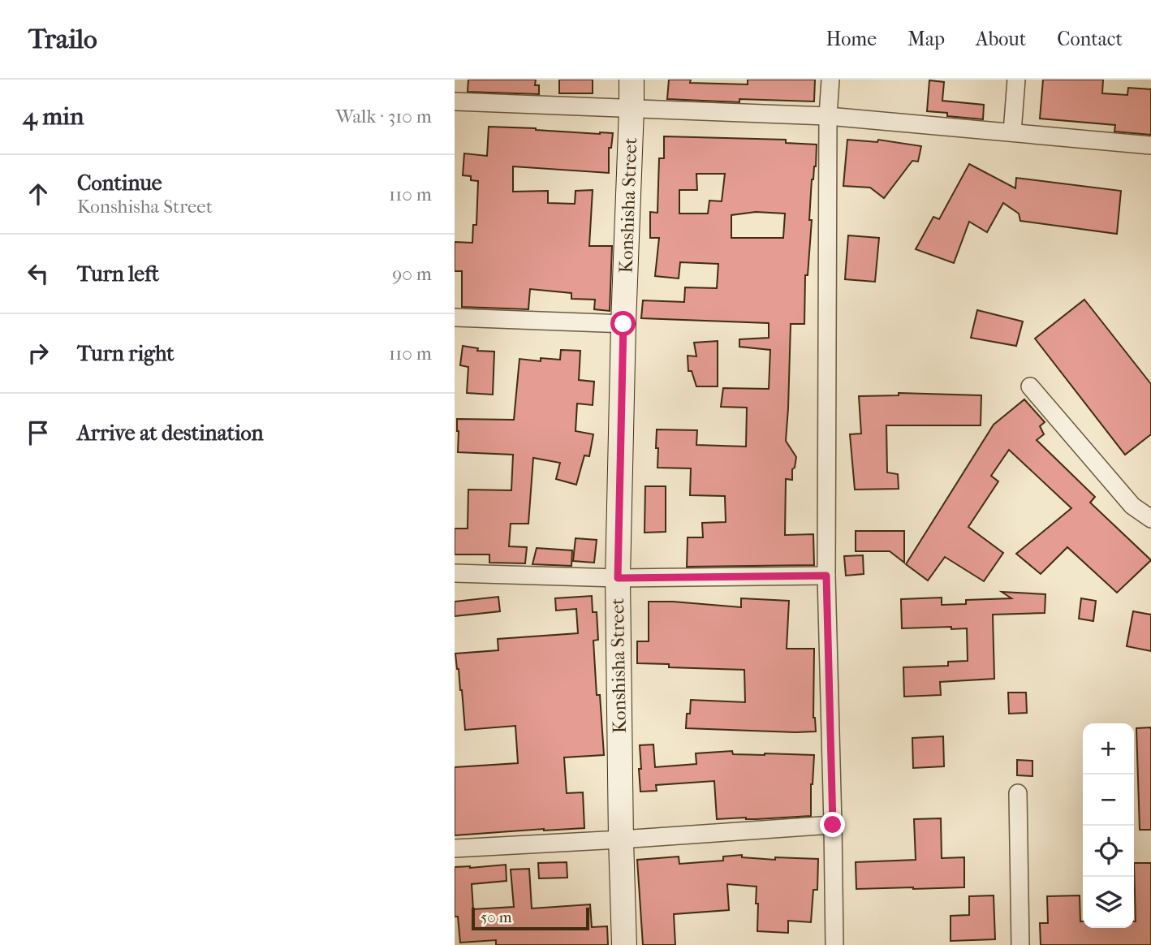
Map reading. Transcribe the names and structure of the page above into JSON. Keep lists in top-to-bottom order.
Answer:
{
  "streets": {
    "street": ["Konshisha Street"]
  },
  "scale_bar": "50 m",
  "page": {
    "header": "Trailo",
    "nav": [
      "Home",
      "Map",
      "About",
      "Contact"
    ],
    "heading": ["4 min", "Walk · 310 m"],
    "list": [
      ["Continue", "Konshisha Street", "110 m"],
      ["Turn left", "90 m"],
      ["Turn right", "110 m"],
      "Arrive at destination"
    ],
    "map_buttons": ["+", "−"],
    "scale": "50 m"
  }
}
